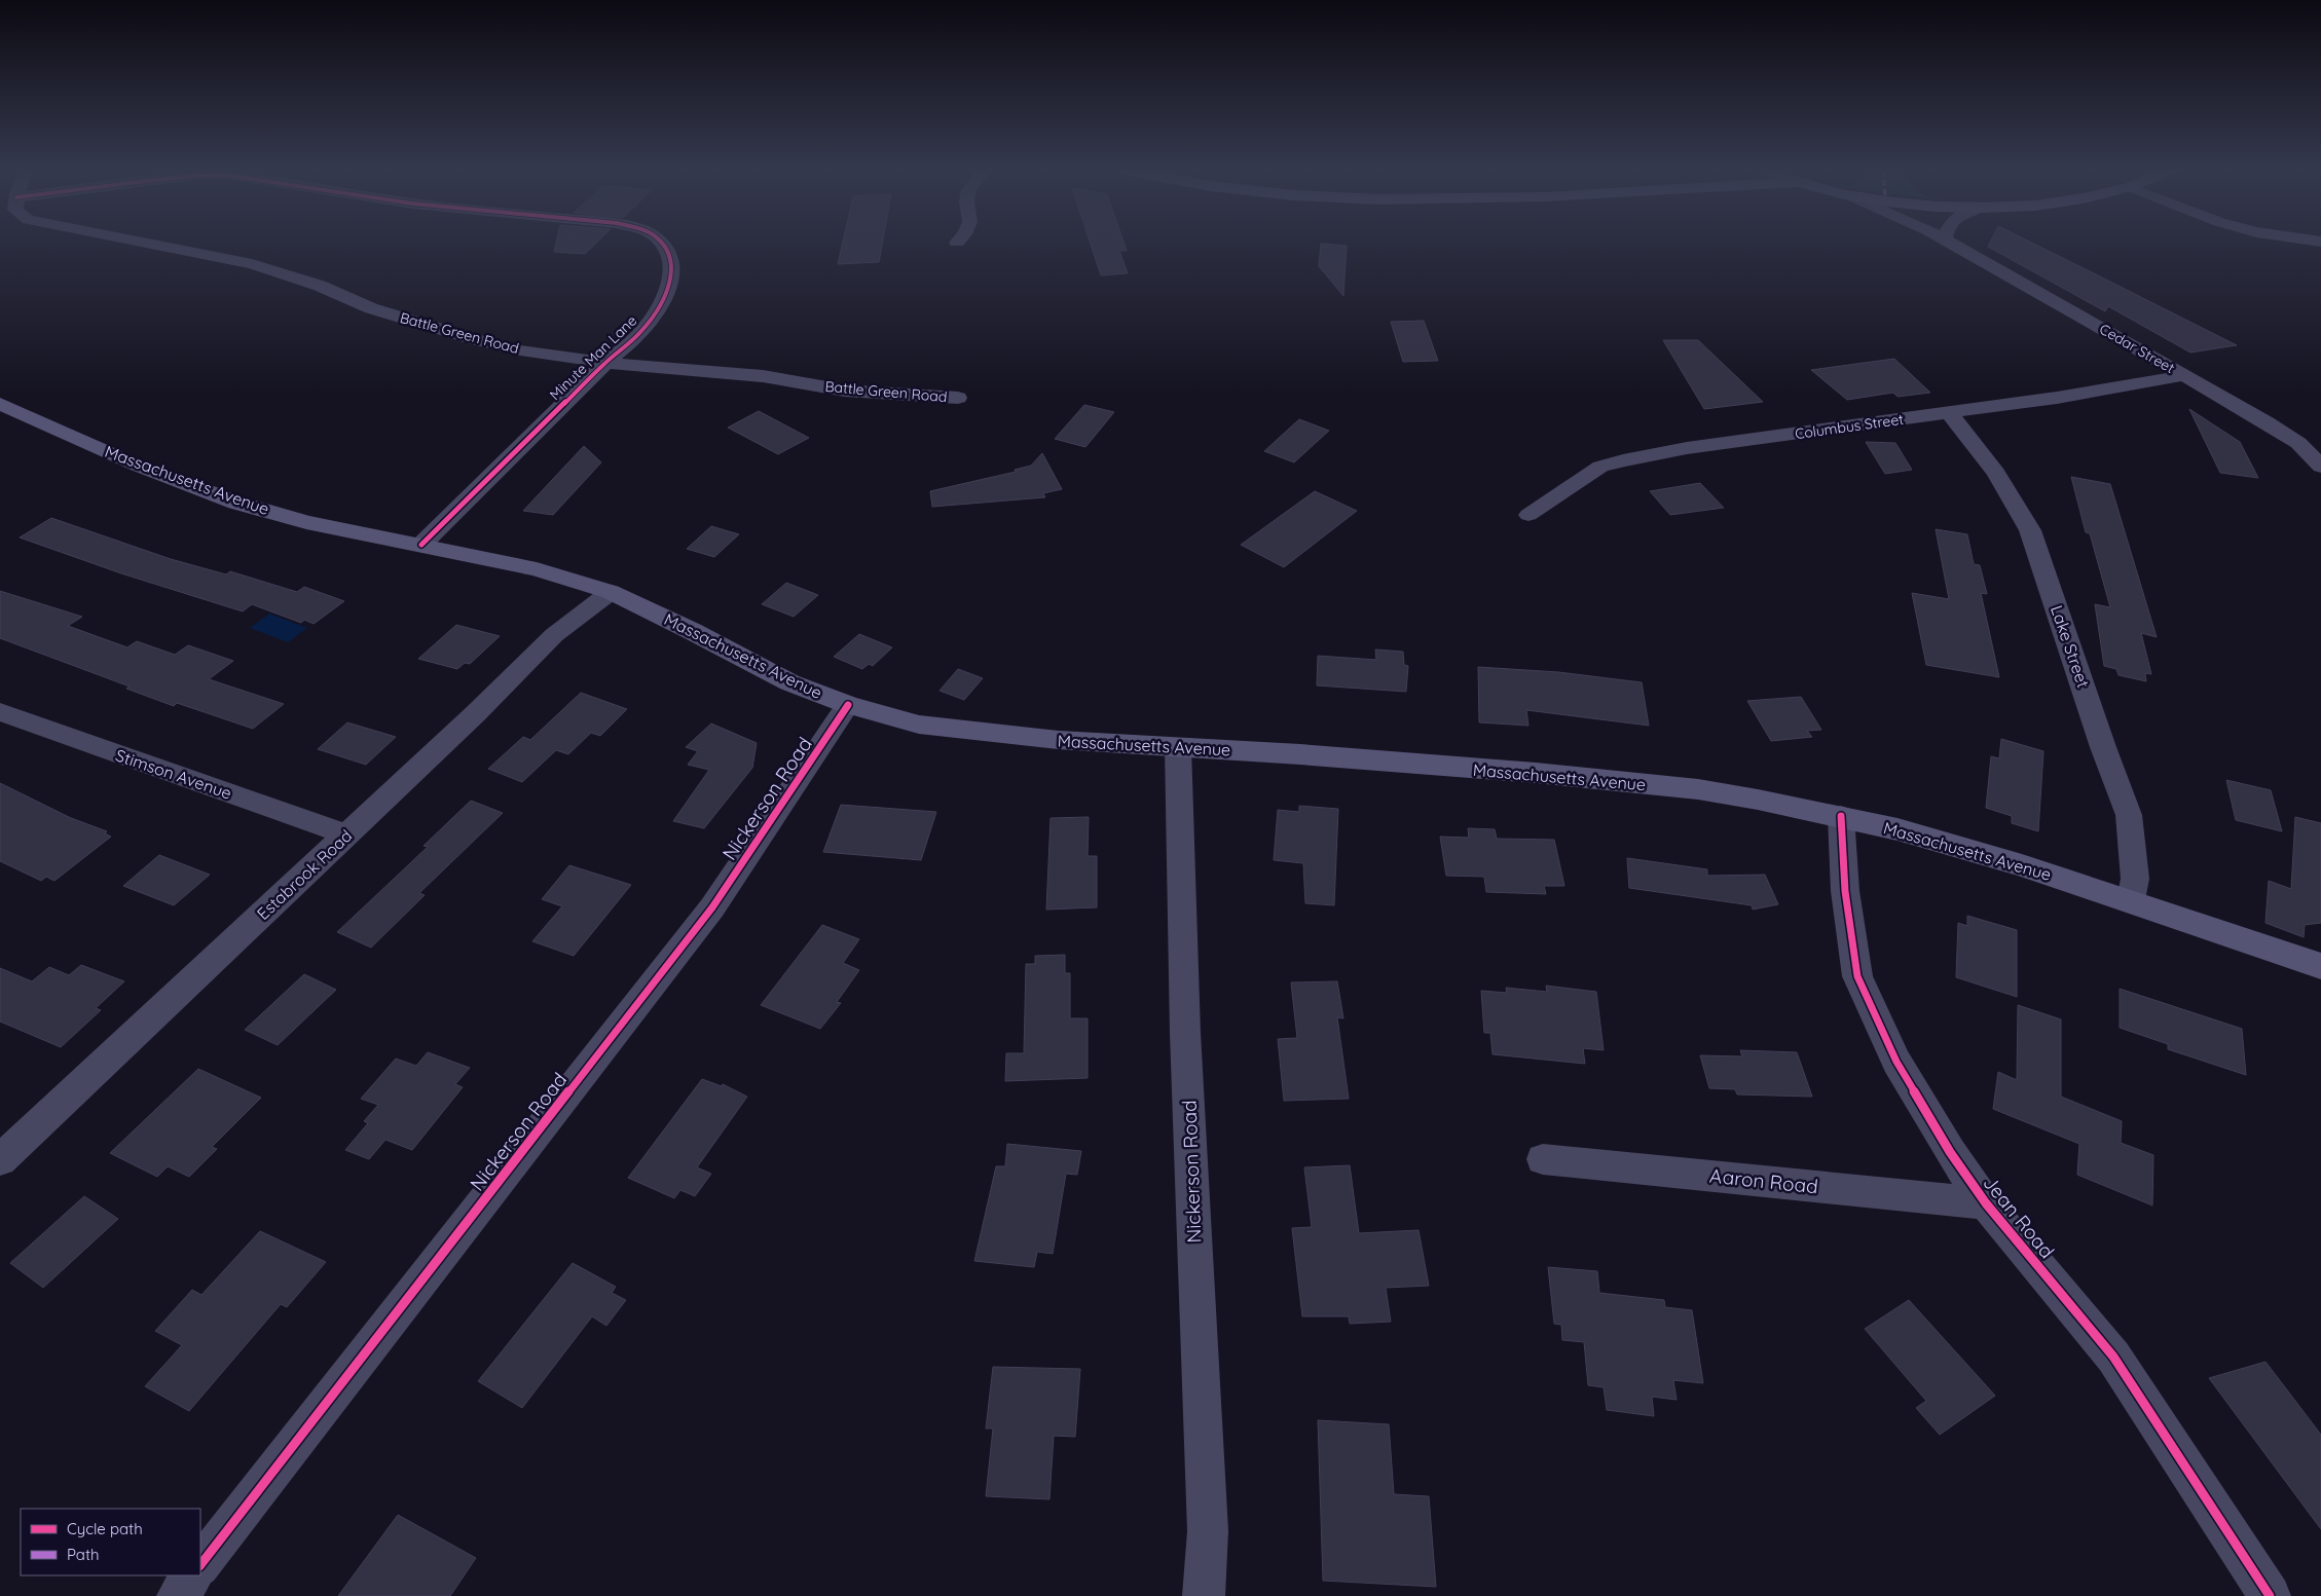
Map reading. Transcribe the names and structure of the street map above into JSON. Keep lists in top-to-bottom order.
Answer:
{
  "streets": {
    "main road": ["Massachusetts Avenue"],
    "street": [
      "Battle Green Road",
      "Cedar Street",
      "Minute Man Lane",
      "Columbus Street",
      "Lake Street",
      "Stimson Avenue",
      "Nickerson Road",
      "Estabrook Road",
      "Aaron Road",
      "Jean Road"
    ]
  },
  "crossings": [
    ["Battle Green Road", "Minute Man Lane"],
    ["Cedar Street", "Columbus Street"],
    ["Minute Man Lane", "Massachusetts Avenue"],
    ["Columbus Street", "Lake Street"],
    ["Massachusetts Avenue", "Lake Street"],
    ["Massachusetts Avenue", "Nickerson Road"],
    ["Massachusetts Avenue", "Estabrook Road"],
    ["Massachusetts Avenue", "Jean Road"],
    ["Stimson Avenue", "Estabrook Road"],
    ["Aaron Road", "Jean Road"]
  ],
  "legend": ["Cycle path", "Path"]
}
